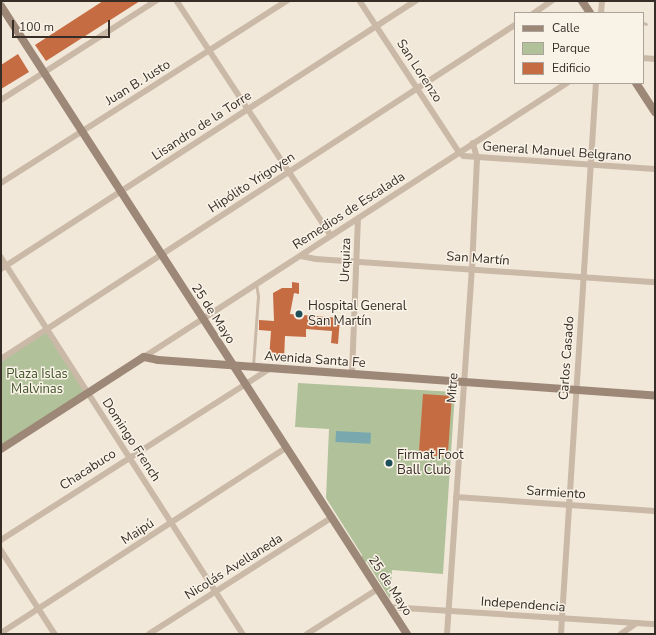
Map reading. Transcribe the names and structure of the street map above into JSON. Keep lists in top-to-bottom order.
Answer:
{
  "streets": {
    "street": [
      "San Lorenzo",
      "Juan B. Justo",
      "Lisandro de la Torre",
      "General Manuel Belgrano",
      "Hipólito Yrigoyen",
      "Remedios de Escalada",
      "San Martín",
      "Urquiza",
      "25 de Mayo",
      "Carlos Casado",
      "Avenida Santa Fe",
      "Mitre",
      "Domingo French",
      "Chacabuco",
      "Sarmiento",
      "Maipú",
      "Nicolás Avellaneda",
      "Independencia"
    ]
  },
  "crossings": [
    ["San Lorenzo", "Lisandro de la Torre"],
    ["San Lorenzo", "General Manuel Belgrano"],
    ["San Lorenzo", "Hipólito Yrigoyen"],
    ["San Lorenzo", "Remedios de Escalada"],
    ["Juan B. Justo", "25 de Mayo"],
    ["Lisandro de la Torre", "25 de Mayo"],
    ["Lisandro de la Torre", "Domingo French"],
    ["General Manuel Belgrano", "Remedios de Escalada"],
    ["General Manuel Belgrano", "Carlos Casado"],
    ["General Manuel Belgrano", "Mitre"],
    ["Hipólito Yrigoyen", "25 de Mayo"],
    ["Hipólito Yrigoyen", "Domingo French"],
    ["Remedios de Escalada", "San Martín"],
    ["Remedios de Escalada", "Urquiza"],
    ["Remedios de Escalada", "25 de Mayo"],
    ["Remedios de Escalada", "Avenida Santa Fe"],
    ["Remedios de Escalada", "Mitre"],
    ["San Martín", "Urquiza"],
    ["San Martín", "Carlos Casado"],
    ["San Martín", "Mitre"],
    ["Urquiza", "Avenida Santa Fe"],
    ["25 de Mayo", "Avenida Santa Fe"],
    ["25 de Mayo", "Chacabuco"],
    ["25 de Mayo", "Maipú"],
    ["25 de Mayo", "Nicolás Avellaneda"],
    ["25 de Mayo", "Independencia"],
    ["Carlos Casado", "Avenida Santa Fe"],
    ["Carlos Casado", "Sarmiento"],
    ["Carlos Casado", "Independencia"],
    ["Avenida Santa Fe", "Mitre"],
    ["Avenida Santa Fe", "Chacabuco"],
    ["Mitre", "Sarmiento"],
    ["Mitre", "Independencia"],
    ["Domingo French", "Chacabuco"],
    ["Domingo French", "Maipú"],
    ["Domingo French", "Nicolás Avellaneda"]
  ],
  "parks": ["Plaza Islas Malvinas"],
  "places": ["Hospital General San Martín", "Firmat Foot Ball Club"],
  "legend": ["Calle", "Parque", "Edificio"],
  "scale_bar": "100 m"
}
